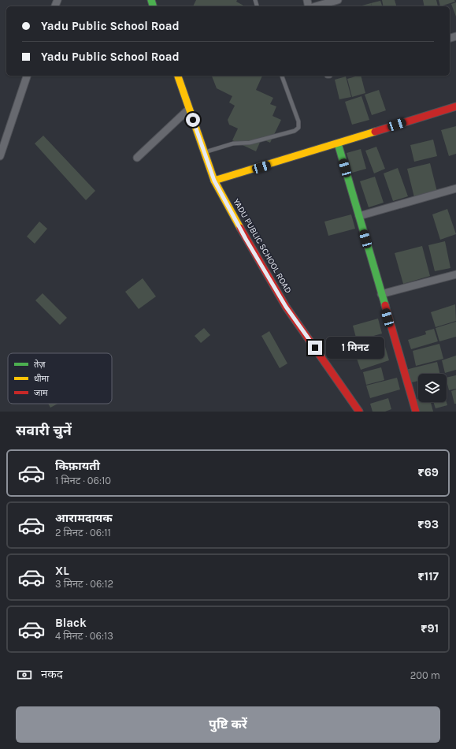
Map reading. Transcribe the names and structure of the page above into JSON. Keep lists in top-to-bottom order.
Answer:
{
  "streets": {
    "street": ["YADU PUBLIC SCHOOL ROAD"]
  },
  "legend": ["तेज़", "धीमा", "जाम"],
  "page": {
    "banner": ["Yadu Public School Road", "Yadu Public School Road"],
    "bubble": "1 मिनट",
    "heading": "सवारी चुनें",
    "list": [
      {
        "name": "किफ़ायती",
        "note": "1 मिनट · 06:10",
        "value": "₹69"
      },
      {
        "name": "आरामदायक",
        "note": "2 मिनट · 06:11",
        "value": "₹93"
      },
      {
        "name": "XL",
        "note": "3 मिनट · 06:12",
        "value": "₹117"
      },
      {
        "name": "Black",
        "note": "4 मिनट · 06:13",
        "value": "₹91"
      }
    ],
    "pay": ["नकद", "200 m"],
    "buttons": "पुष्टि करें"
  }
}
